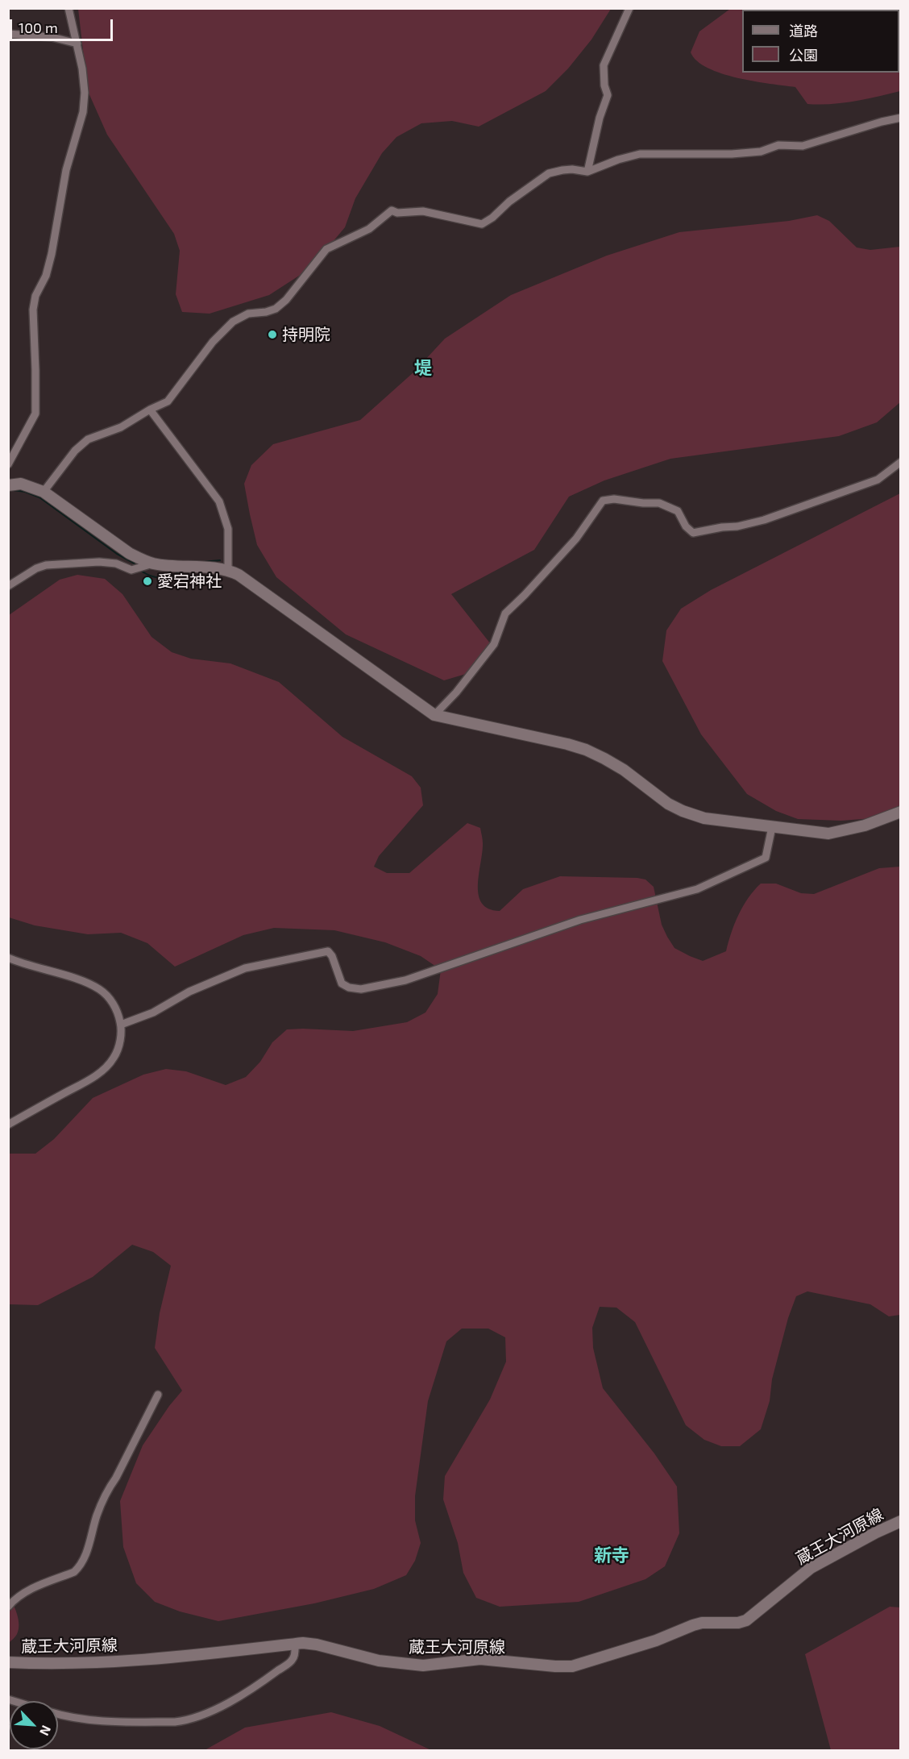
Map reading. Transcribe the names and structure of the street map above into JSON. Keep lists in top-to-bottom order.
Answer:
{
  "streets": {
    "street": ["蔵王大河原線"]
  },
  "districts": ["堤", "新寺"],
  "places": ["持明院", "愛宕神社"],
  "legend": ["道路", "公園"],
  "scale_bar": "100 m",
  "north": "bottom right"
}
